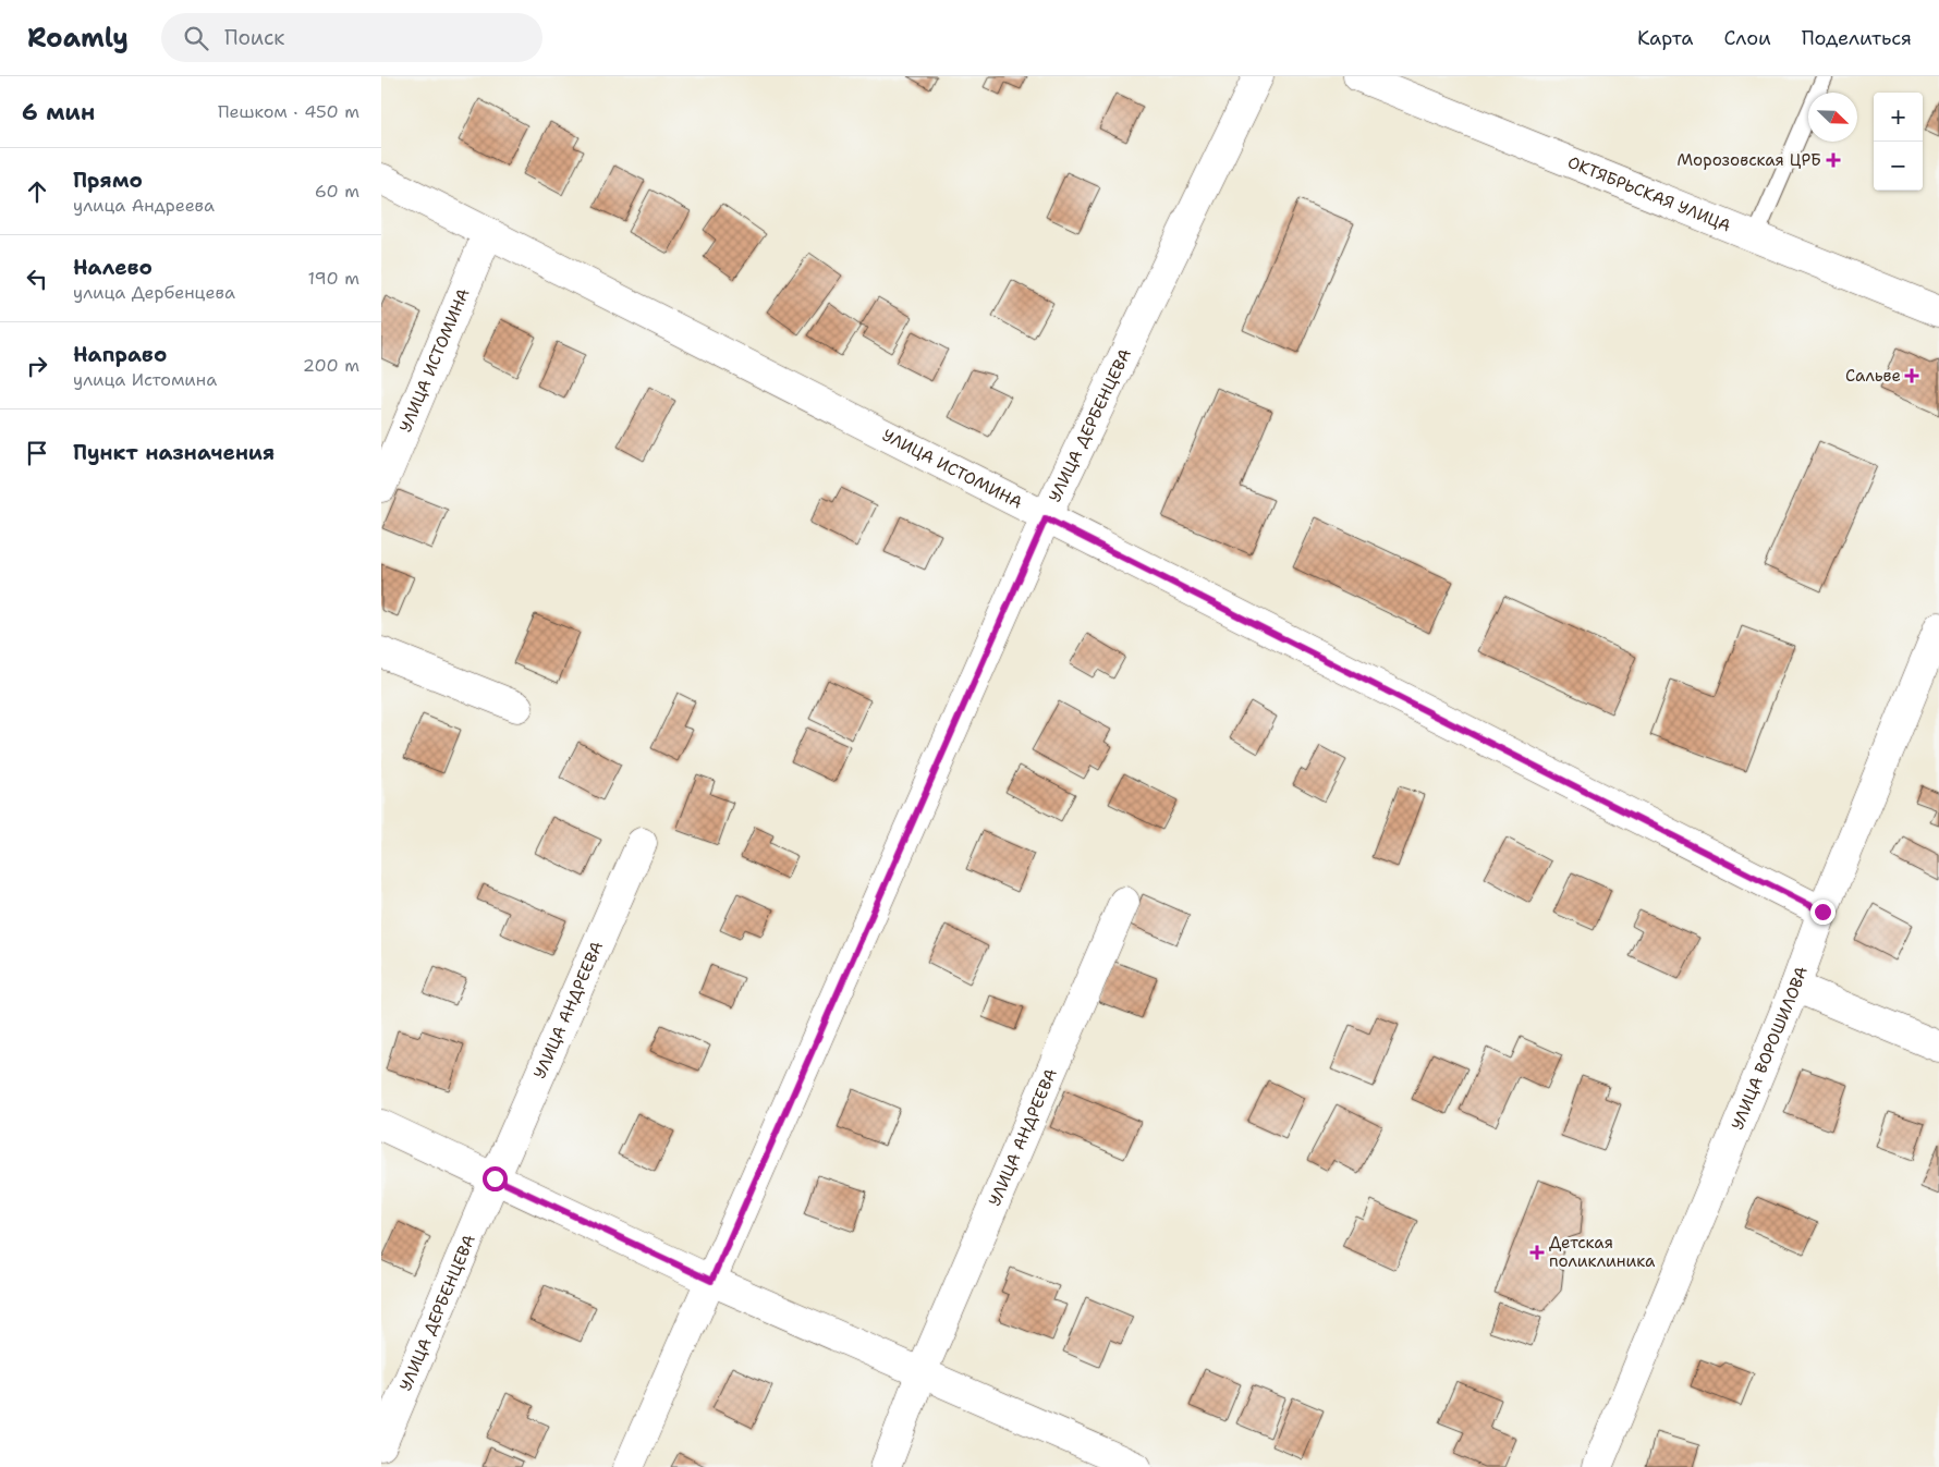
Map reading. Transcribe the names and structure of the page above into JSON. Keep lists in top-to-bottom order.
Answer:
{
  "streets": {
    "street": [
      "ОКТЯБРЬСКАЯ УЛИЦА",
      "УЛИЦА ИСТОМИНА",
      "УЛИЦА ДЕРБЕНЦЕВА",
      "УЛИЦА АНДРЕЕВА",
      "УЛИЦА ВОРОШИЛОВА"
    ]
  },
  "crossings": [
    ["УЛИЦА ИСТОМИНА", "УЛИЦА ДЕРБЕНЦЕВА"],
    ["УЛИЦА ИСТОМИНА", "УЛИЦА ВОРОШИЛОВА"],
    ["УЛИЦА ДЕРБЕНЦЕВА", "УЛИЦА АНДРЕЕВА"]
  ],
  "places": {
    "health": ["Морозовская ЦРБ", "Сальве", "Детская поликлиника"]
  },
  "north": "bottom right",
  "page": {
    "header": "Roamly",
    "search": "Поиск",
    "nav": ["Карта", "Слои", "Поделиться"],
    "heading": ["6 мин", "Пешком · 450 m"],
    "map_buttons": ["+", "−"],
    "list": [
      ["Прямо", "улица Андреева", "60 m"],
      ["Налево", "улица Дербенцева", "190 m"],
      ["Направо", "улица Истомина", "200 m"],
      "Пункт назначения"
    ]
  }
}
